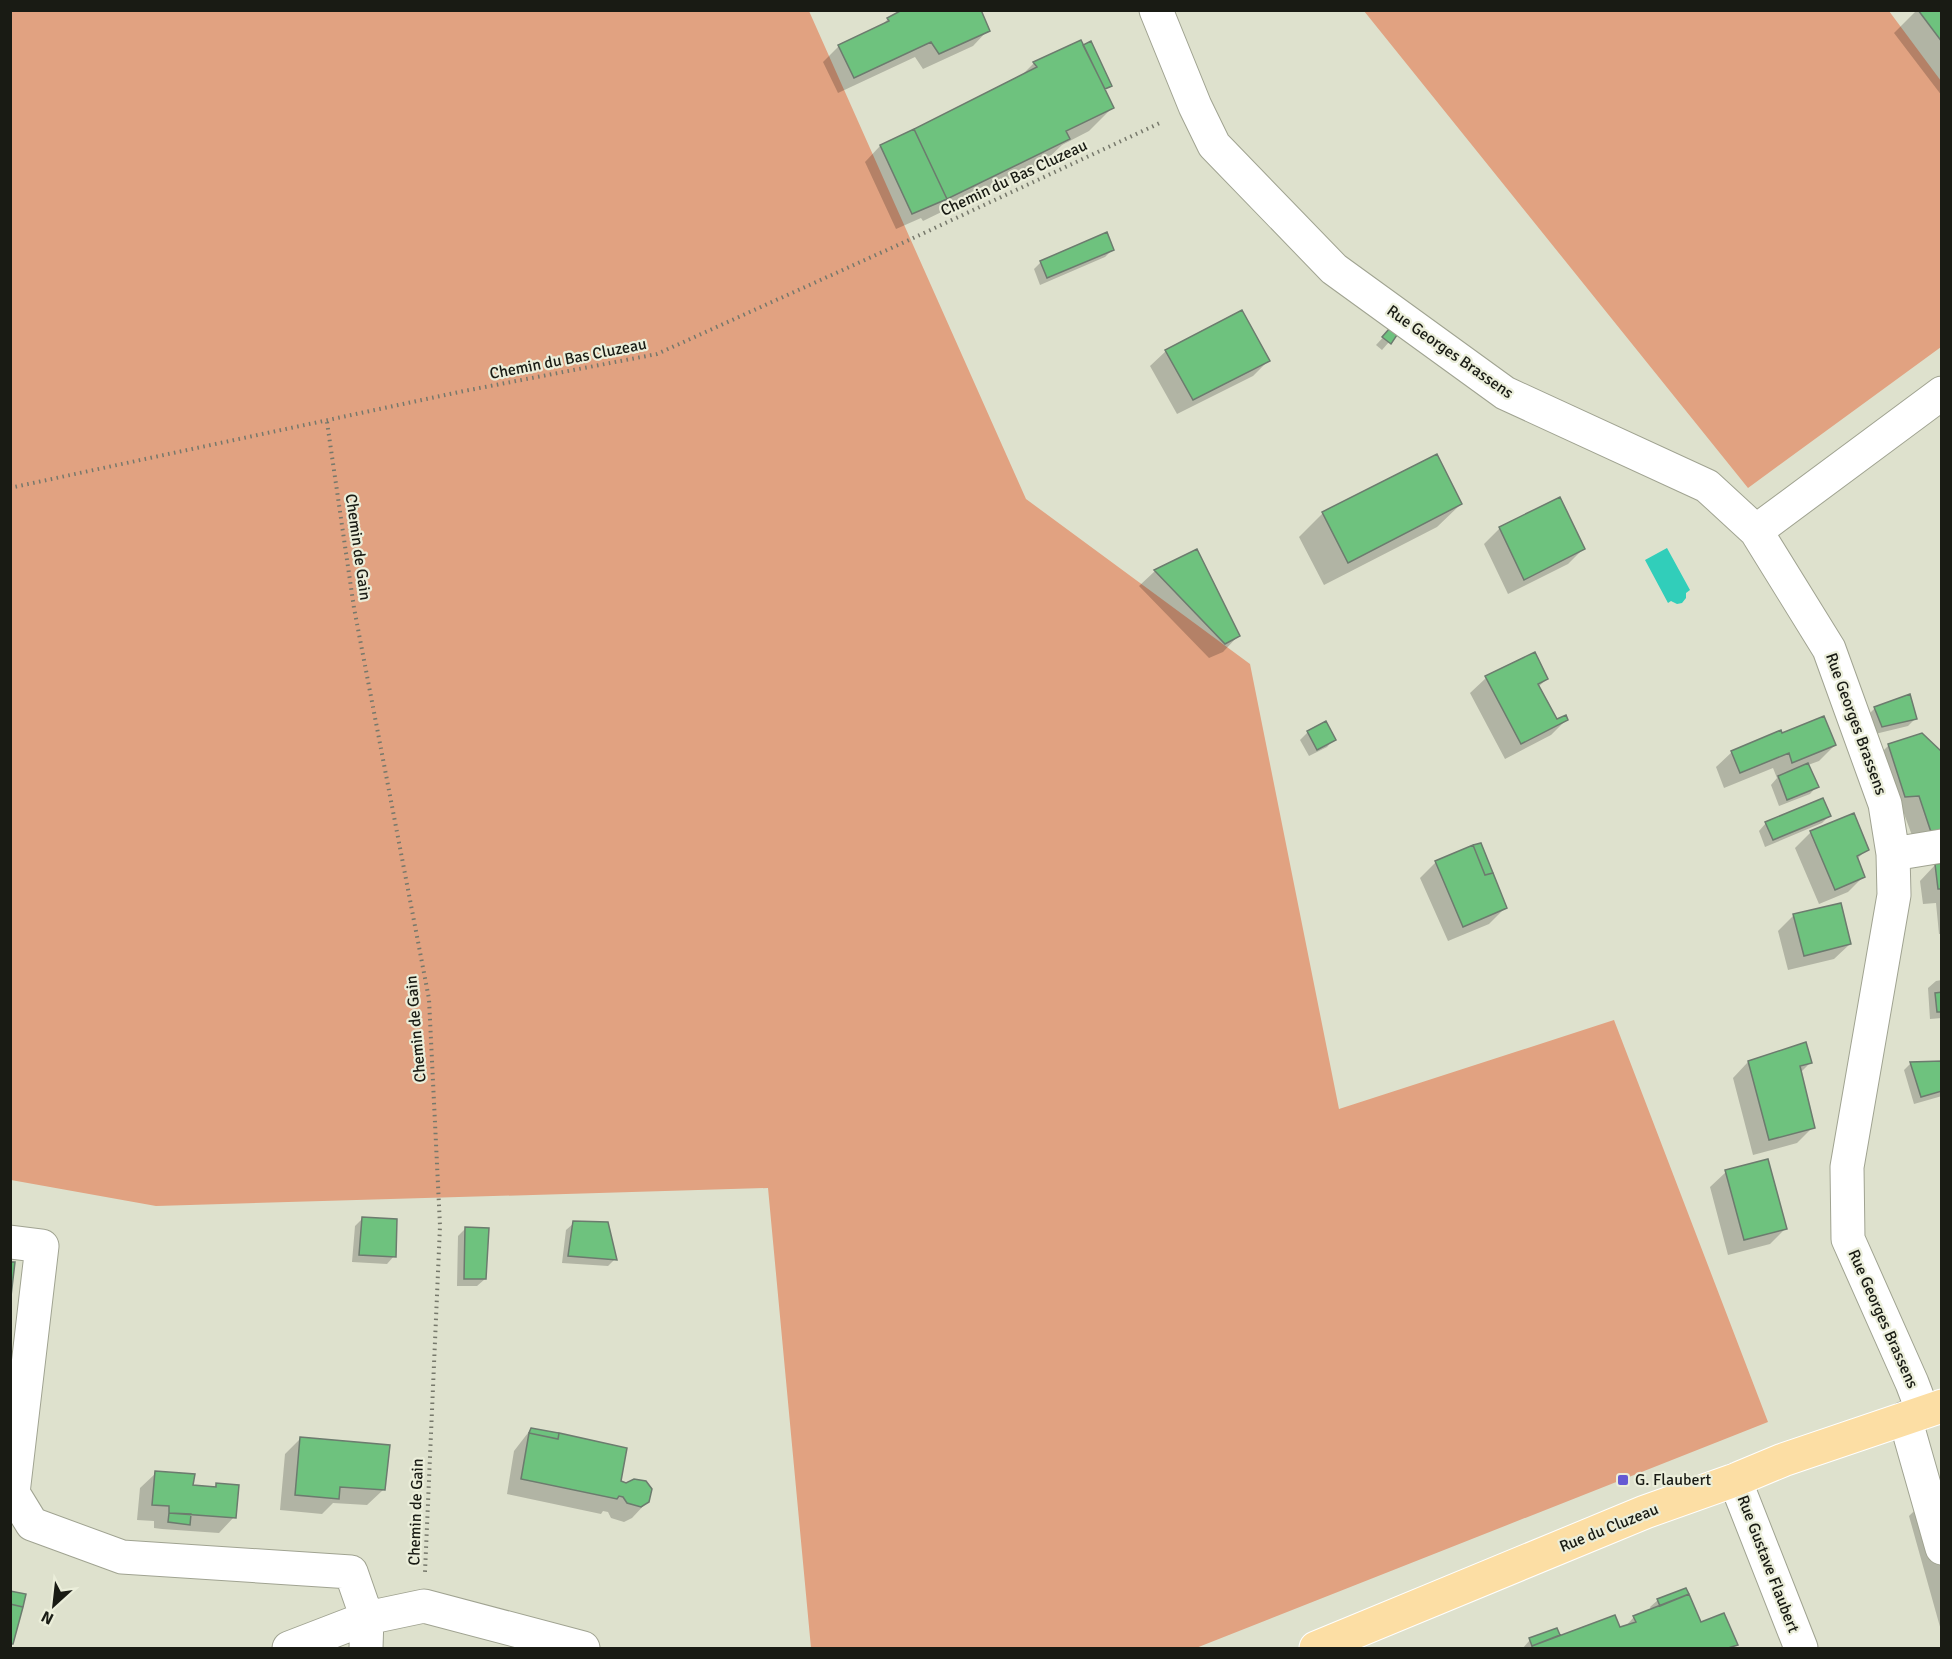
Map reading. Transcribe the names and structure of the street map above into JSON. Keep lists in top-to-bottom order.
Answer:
{
  "streets": {
    "main road": ["Rue du Cluzeau"],
    "street": ["Rue Georges Brassens", "Rue Gustave Flaubert"],
    "path": ["Chemin du Bas Cluzeau", "Chemin de Gain"]
  },
  "crossings": [
    ["Chemin du Bas Cluzeau", "Rue Georges Brassens"],
    ["Chemin du Bas Cluzeau", "Chemin de Gain"],
    ["Rue Georges Brassens", "Rue du Cluzeau"],
    ["Rue du Cluzeau", "Rue Gustave Flaubert"]
  ],
  "places": {
    "transit": ["G. Flaubert"]
  },
  "north": "bottom left"
}
